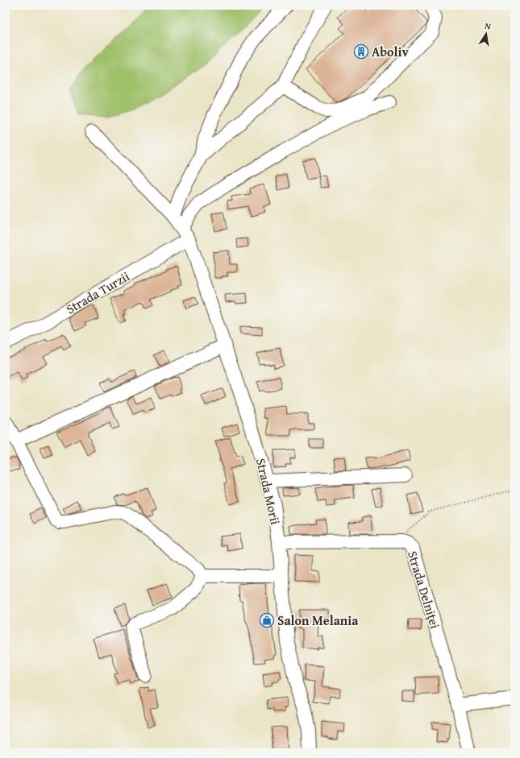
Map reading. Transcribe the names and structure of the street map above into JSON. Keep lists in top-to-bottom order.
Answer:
{
  "streets": {
    "street": ["Strada Turzii", "Strada Morii", "Strada Delniței"]
  },
  "crossings": [
    ["Strada Turzii", "Strada Morii"],
    ["Strada Morii", "Strada Delniței"]
  ],
  "places": {
    "building": ["Aboliv"],
    "shop": ["Salon Melania"]
  },
  "north": "top"
}
